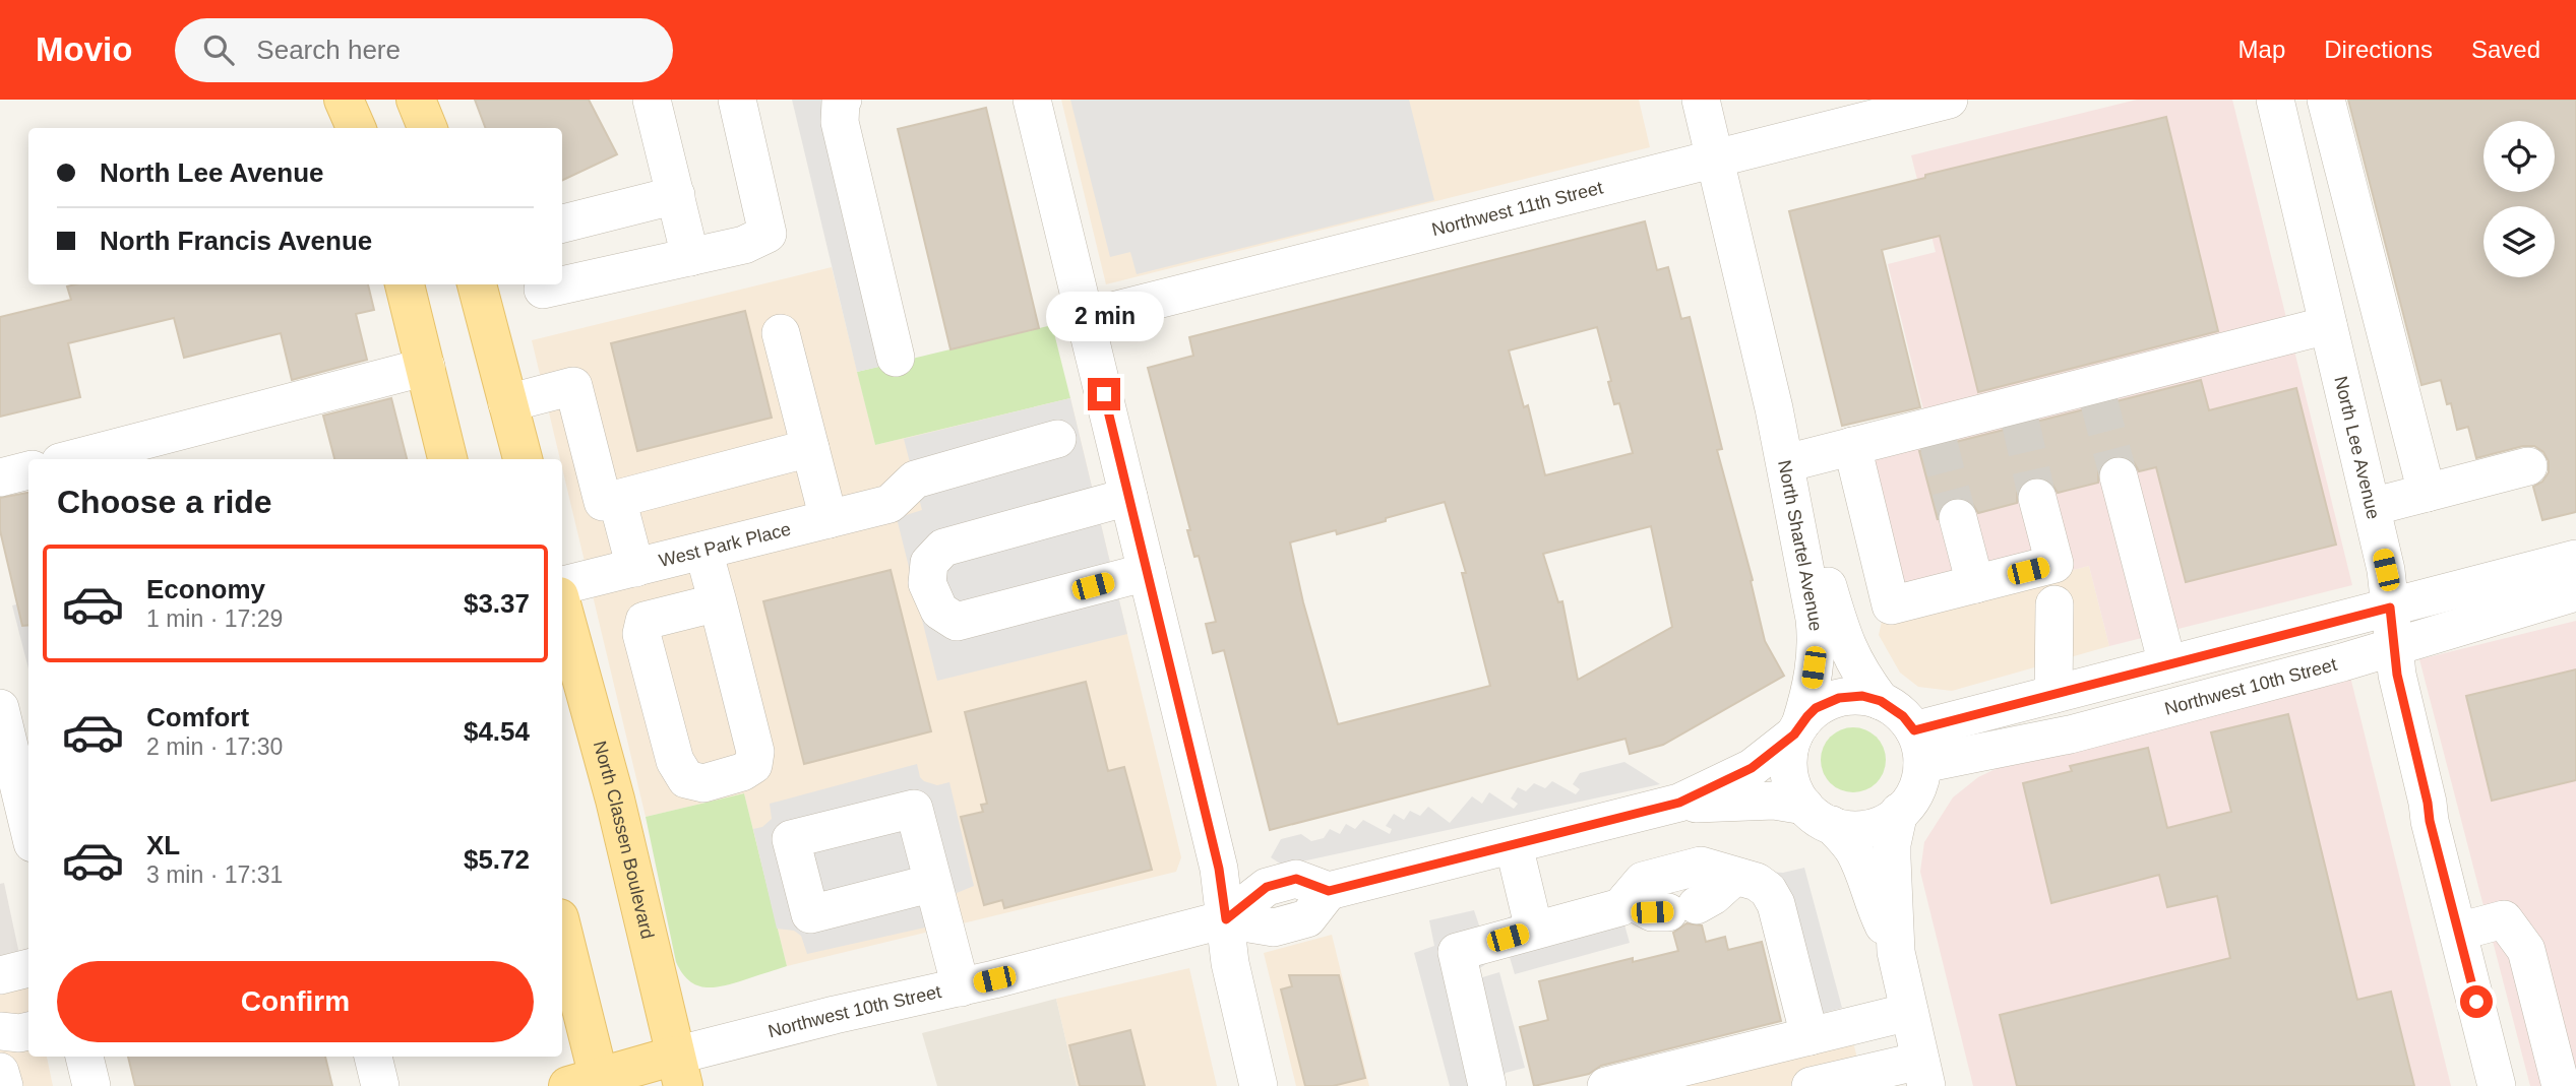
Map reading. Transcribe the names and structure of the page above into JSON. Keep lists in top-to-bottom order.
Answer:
{
  "streets": {
    "main road": ["Northwest 10th Street", "North Classen Boulevard"],
    "street": [
      "Northwest 11th Street",
      "North Lee Avenue",
      "West Park Place",
      "North Shartel Avenue"
    ]
  },
  "crossings": [
    ["Northwest 11th Street", "North Shartel Avenue"],
    ["North Lee Avenue", "Northwest 10th Street"],
    ["North Shartel Avenue", "Northwest 10th Street"],
    ["Northwest 10th Street", "North Classen Boulevard"]
  ],
  "page": {
    "header": "Movio",
    "search": "Search here",
    "nav": ["Map", "Directions", "Saved"],
    "banner": ["North Lee Avenue", "North Francis Avenue"],
    "bubble": "2 min",
    "heading": "Choose a ride",
    "list": [
      {
        "name": "Economy",
        "note": "1 min · 17:29",
        "value": "$3.37"
      },
      {
        "name": "Comfort",
        "note": "2 min · 17:30",
        "value": "$4.54"
      },
      {
        "name": "XL",
        "note": "3 min · 17:31",
        "value": "$5.72"
      }
    ],
    "buttons": "Confirm"
  }
}
